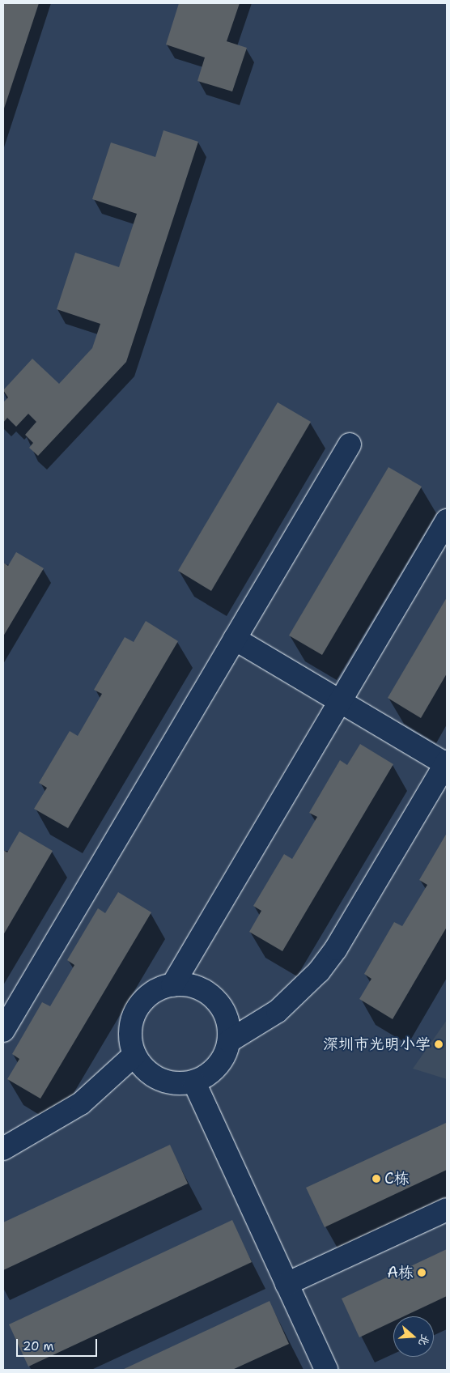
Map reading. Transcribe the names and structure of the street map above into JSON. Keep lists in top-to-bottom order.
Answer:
{
  "places": ["深圳市光明小学", "C栋", "A栋"],
  "scale_bar": "20 m",
  "north": "right"
}
